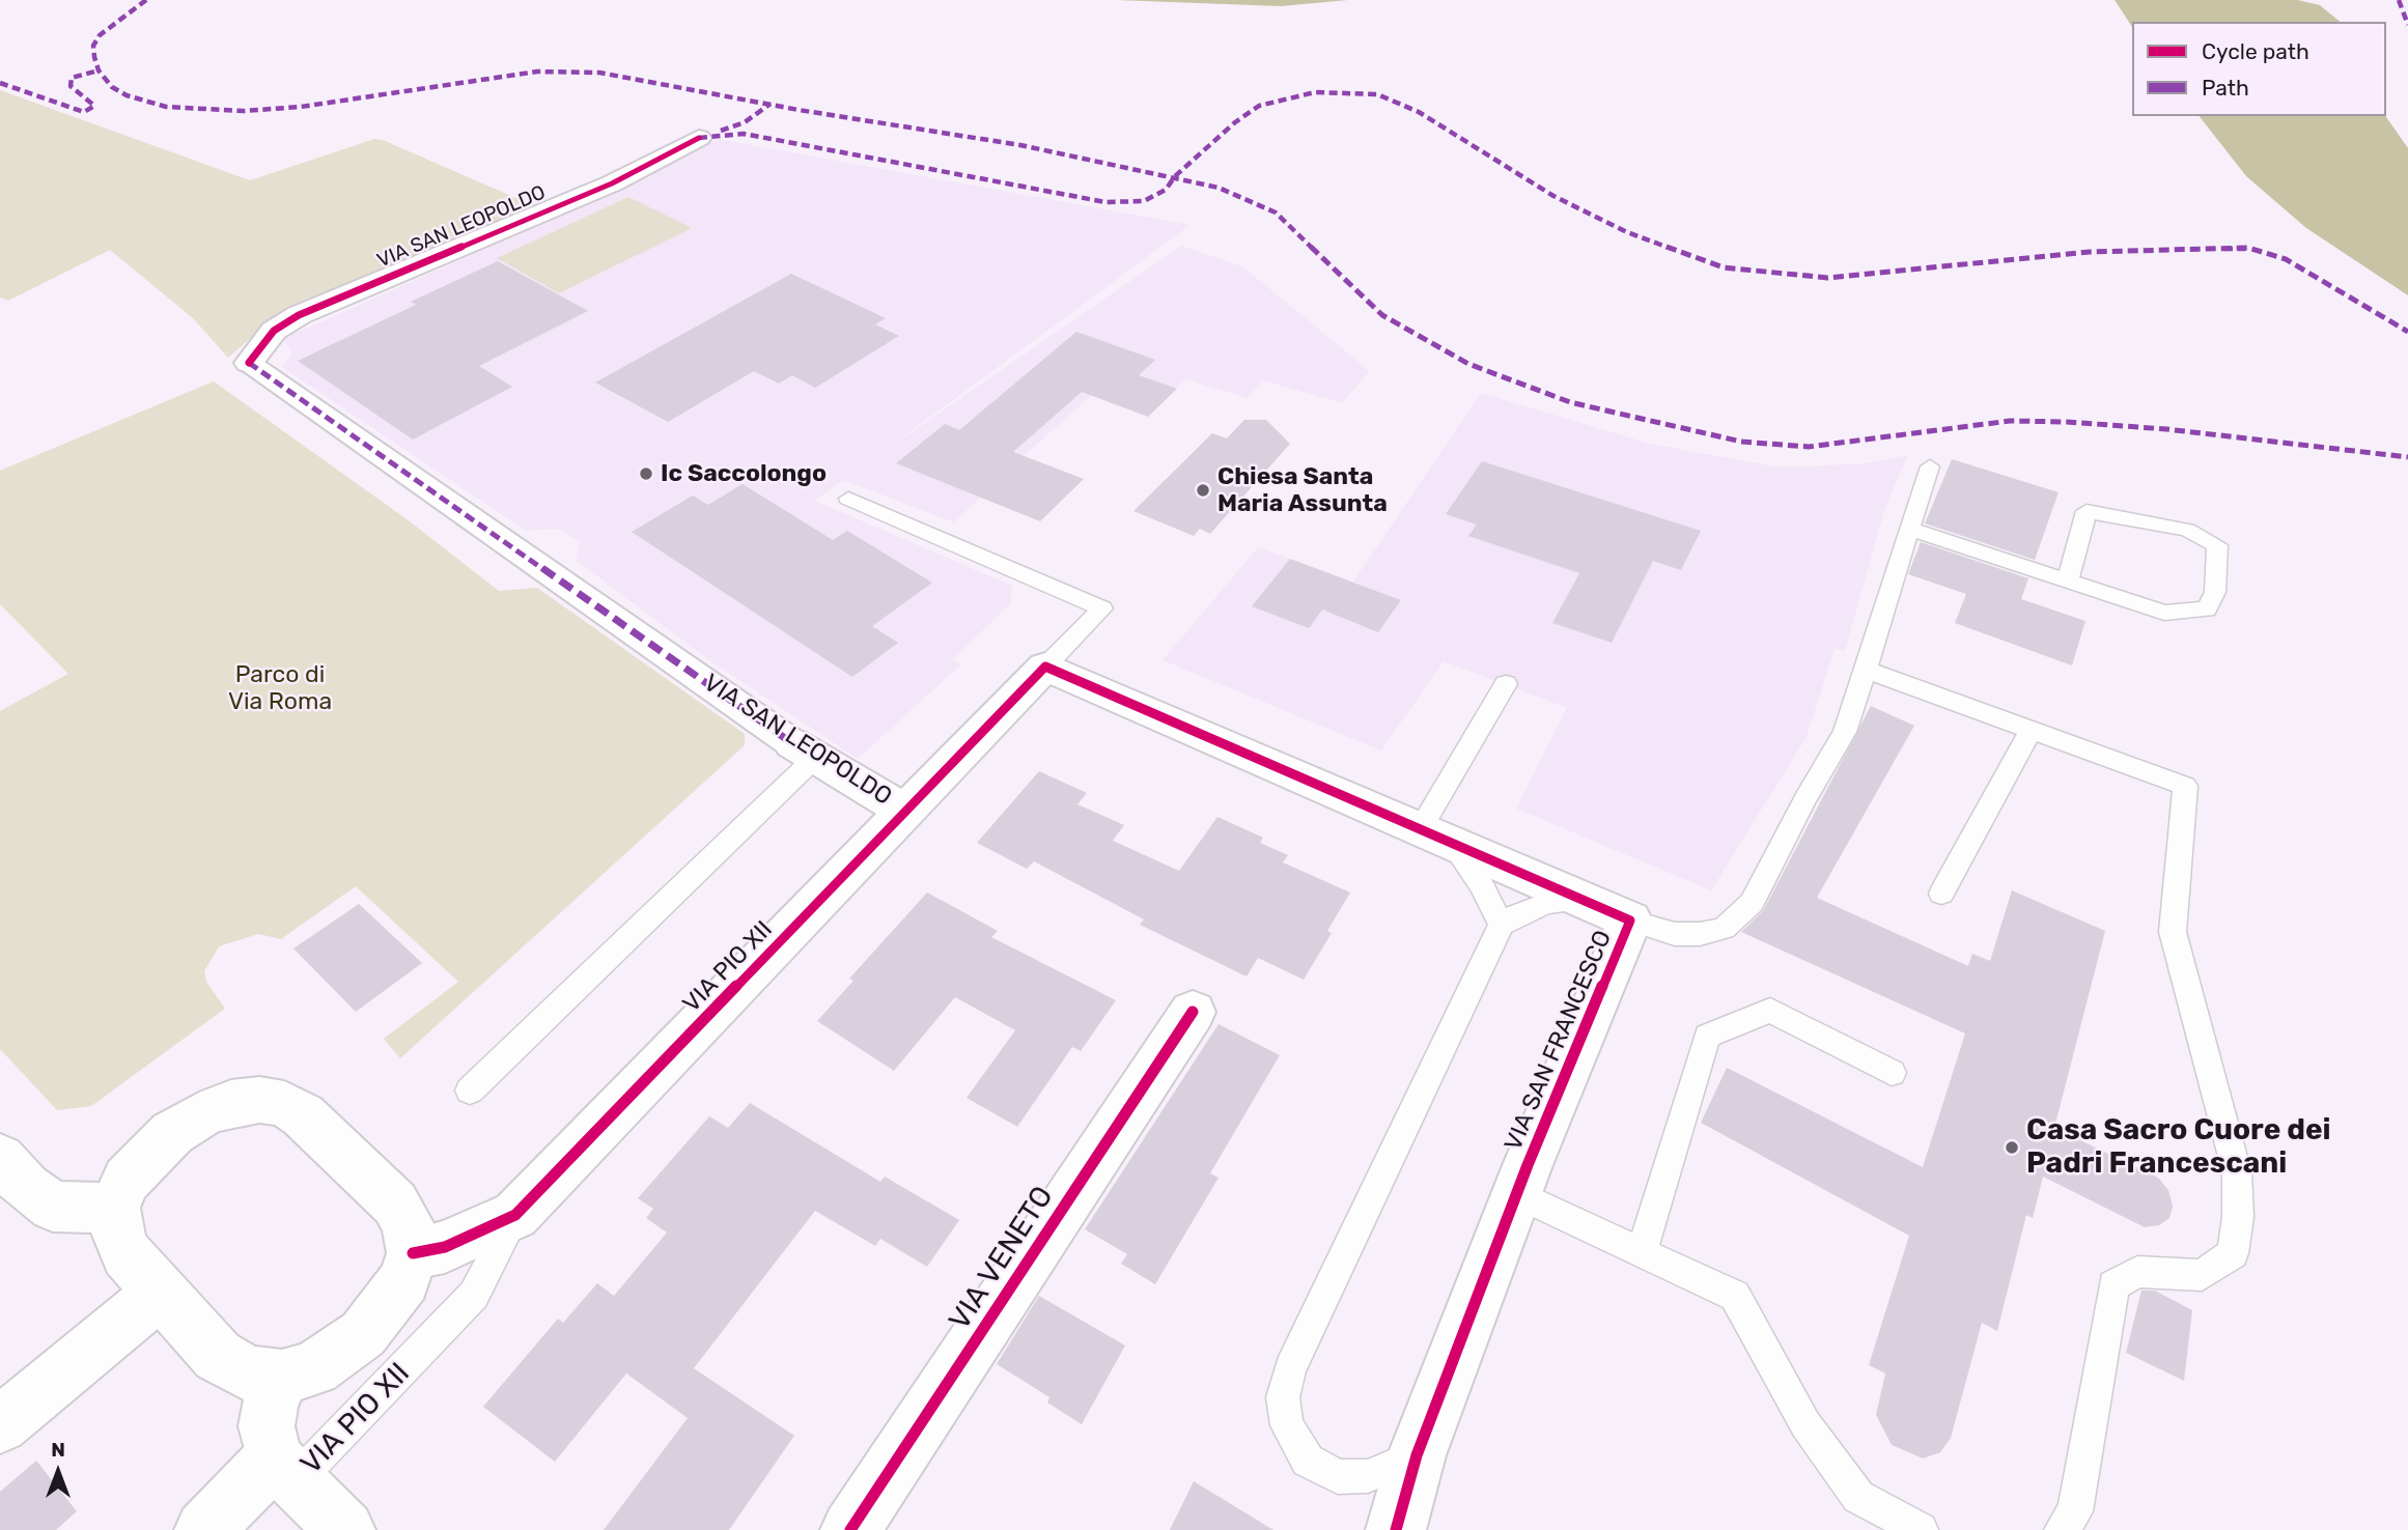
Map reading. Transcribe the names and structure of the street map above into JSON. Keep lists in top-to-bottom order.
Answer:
{
  "streets": {
    "street": [
      "VIA SAN LEOPOLDO",
      "VIA PIO XII",
      "VIA SAN FRANCESCO",
      "VIA VENETO"
    ]
  },
  "crossings": [
    ["VIA SAN LEOPOLDO", "VIA PIO XII"],
    ["VIA PIO XII", "VIA SAN FRANCESCO"]
  ],
  "parks": ["Parco di Via Roma"],
  "places": ["Ic Saccolongo", "Chiesa Santa Maria Assunta", "Casa Sacro Cuore dei Padri Francescani"],
  "legend": ["Cycle path", "Path"],
  "north": "top"
}
